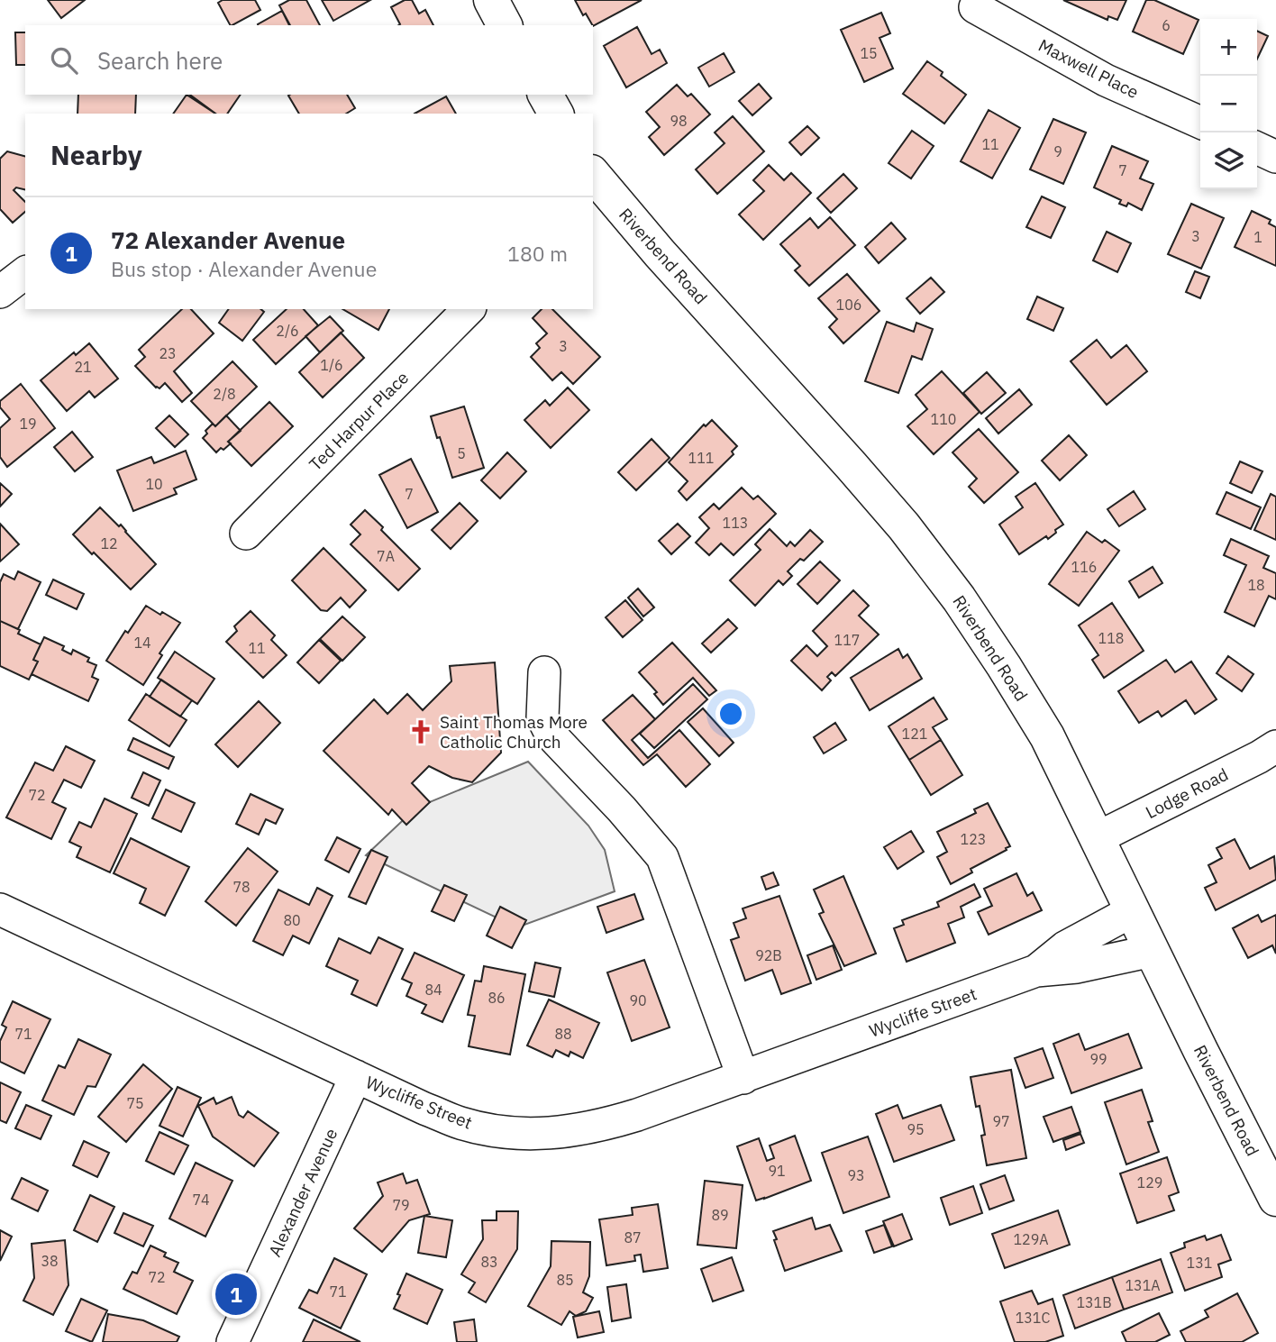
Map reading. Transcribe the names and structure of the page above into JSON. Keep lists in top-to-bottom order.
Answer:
{
  "streets": {
    "main road": ["Riverbend Road"],
    "street": [
      "Maxwell Place",
      "Ted Harpur Place",
      "Lodge Road",
      "Wycliffe Street",
      "Alexander Avenue"
    ]
  },
  "crossings": [
    ["Riverbend Road", "Lodge Road"],
    ["Riverbend Road", "Wycliffe Street"],
    ["Wycliffe Street", "Alexander Avenue"]
  ],
  "places": {
    "church": ["Saint Thomas More Catholic Church"]
  },
  "house_numbers": [
    "6",
    "15",
    "98",
    "11",
    "9",
    "7",
    "3",
    "1",
    "106",
    "2/6",
    "3",
    "23",
    "1/6",
    "21",
    "2/8",
    "110",
    "19",
    "5",
    "111",
    "10",
    "7",
    "113",
    "12",
    "7A",
    "116",
    "18",
    "118",
    "117",
    "14",
    "11",
    "121",
    "72",
    "123",
    "78",
    "80",
    "92B",
    "84",
    "86",
    "90",
    "71",
    "88",
    "99",
    "75",
    "97",
    "95",
    "91",
    "93",
    "129",
    "74",
    "79",
    "89",
    "87",
    "129A",
    "38",
    "83",
    "131",
    "72",
    "85",
    "131A",
    "71",
    "131B",
    "131C"
  ],
  "page": {
    "map_buttons": ["+", "−"],
    "search": "Search here",
    "heading": "Nearby",
    "list": [
      {
        "mark": "1",
        "name": "72 Alexander Avenue",
        "note": "Bus stop · Alexander Avenue",
        "value": "180 m"
      }
    ],
    "pins": "1"
  }
}
